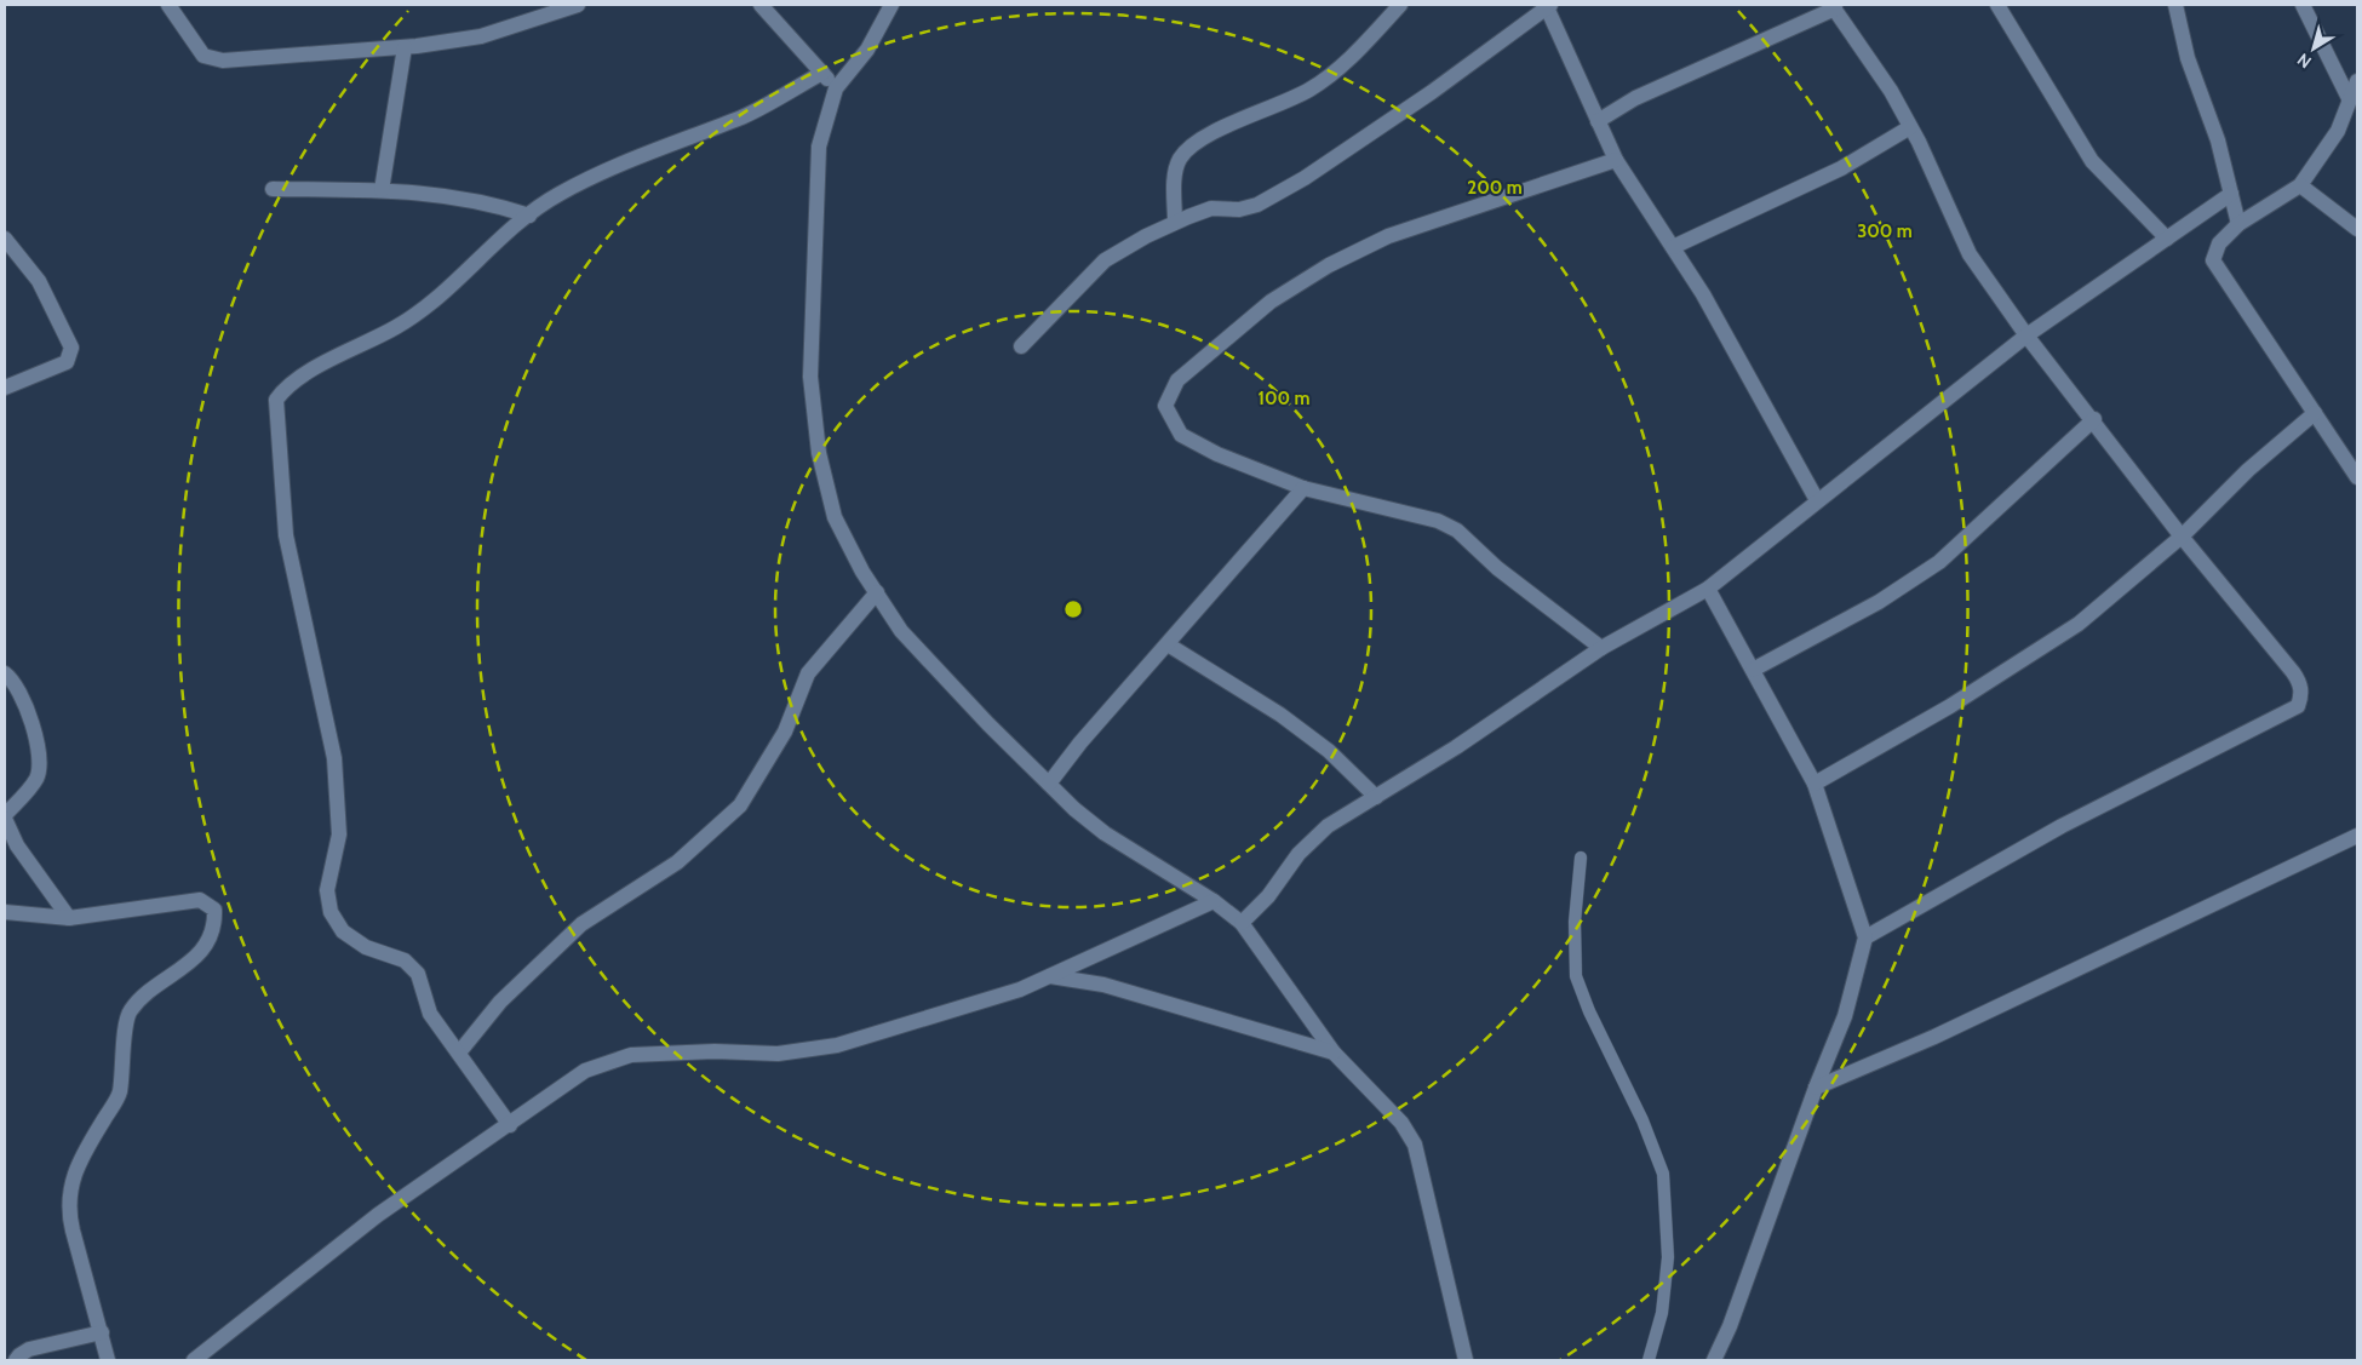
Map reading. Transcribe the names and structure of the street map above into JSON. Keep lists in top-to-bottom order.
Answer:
{
  "north": "bottom left",
  "rings": ["200 m", "300 m", "100 m"]
}
